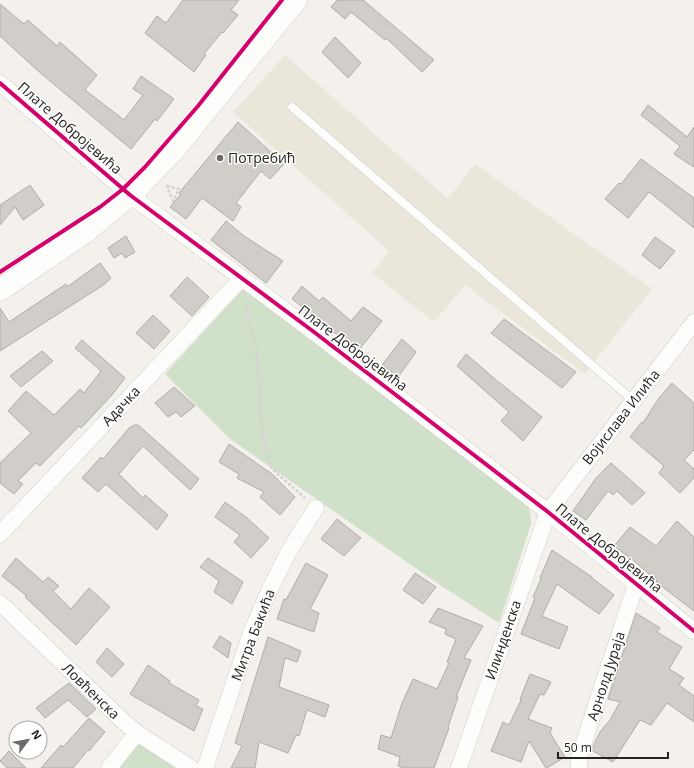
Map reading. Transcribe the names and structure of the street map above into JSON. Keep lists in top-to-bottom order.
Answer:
{
  "streets": {
    "street": [
      "Плате Добројевића",
      "Адачка",
      "Војислава Илића",
      "Митра Бакића",
      "Илинденска",
      "Арнолд Јураја",
      "Ловћенска"
    ]
  },
  "crossings": [
    ["Плате Добројевића", "Адачка"],
    ["Плате Добројевића", "Војислава Илића"],
    ["Плате Добројевића", "Илинденска"],
    ["Плате Добројевића", "Арнолд Јураја"],
    ["Војислава Илића", "Илинденска"]
  ],
  "places": ["Потребић"],
  "scale_bar": "50 m",
  "north": "top right"
}
